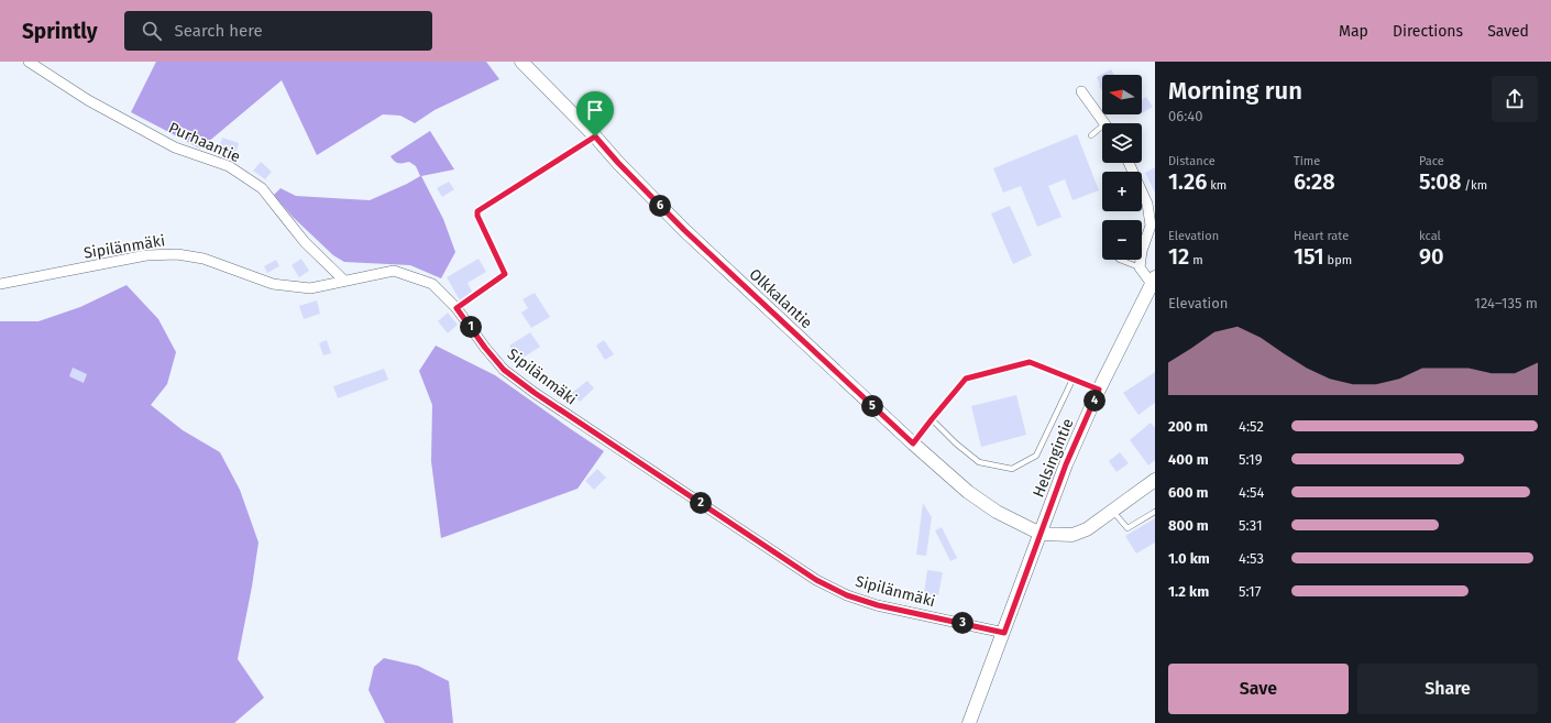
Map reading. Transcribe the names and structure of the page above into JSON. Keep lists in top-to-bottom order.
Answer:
{
  "streets": {
    "street": [
      "Purhaantie",
      "Sipilänmäki",
      "Olkkalantie",
      "Helsingintie"
    ]
  },
  "crossings": [
    ["Purhaantie", "Sipilänmäki"],
    ["Sipilänmäki", "Helsingintie"],
    ["Olkkalantie", "Helsingintie"]
  ],
  "north": "left",
  "page": {
    "header": "Sprintly",
    "search": "Search here",
    "nav": ["Map", "Directions", "Saved"],
    "heading": ["Morning run", "06:40"],
    "map_buttons": ["+", "−"],
    "stats": [
      ["Distance", "1.26 km"],
      ["Time", "6:28"],
      ["Pace", "5:08 /km"],
      ["Elevation", "12 m"],
      ["Heart rate", "151 bpm"],
      ["kcal", "90"]
    ],
    "pins": [
      "6",
      "1",
      "4",
      "5",
      "2",
      "3"
    ],
    "chart": ["Elevation", "124–135 m"],
    "list": [
      {
        "name": "200 m",
        "note": "4:52"
      },
      {
        "name": "400 m",
        "note": "5:19"
      },
      {
        "name": "600 m",
        "note": "4:54"
      },
      {
        "name": "800 m",
        "note": "5:31"
      },
      {
        "name": "1.0 km",
        "note": "4:53"
      },
      {
        "name": "1.2 km",
        "note": "5:17"
      }
    ],
    "buttons": ["Save", "Share"]
  }
}
